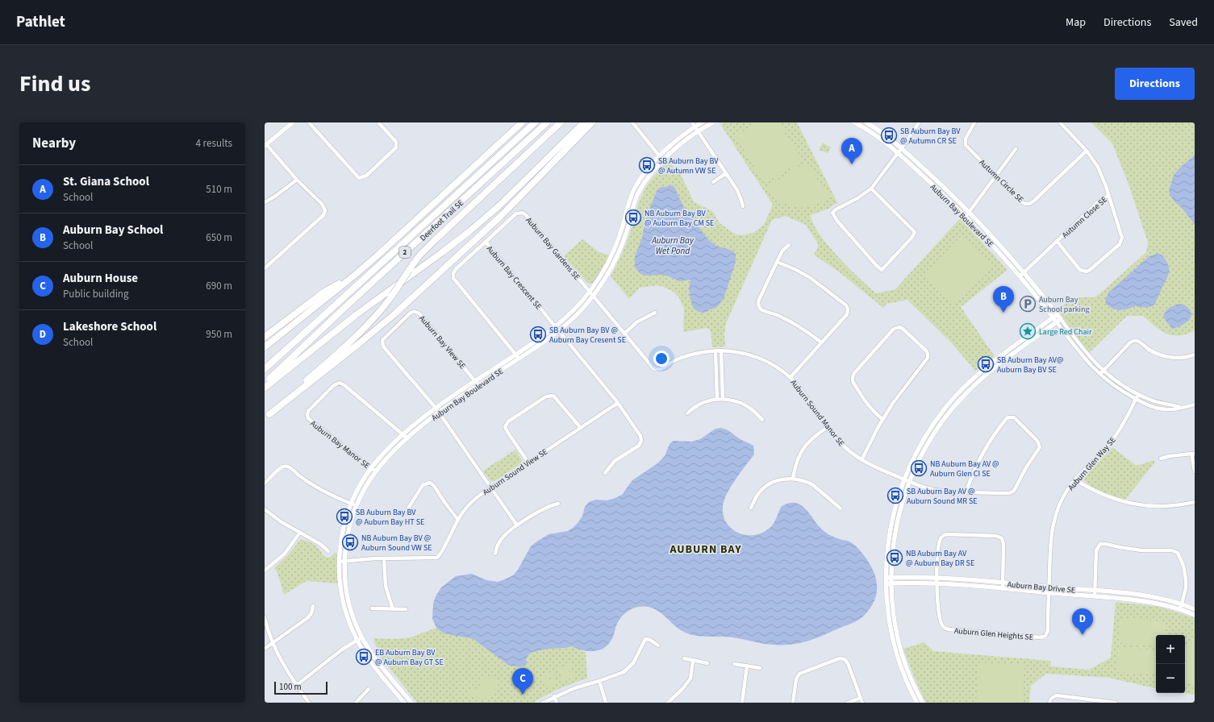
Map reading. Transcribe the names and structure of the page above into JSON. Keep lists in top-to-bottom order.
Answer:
{
  "streets": {
    "highway": ["Deerfoot Trail SE", "2"],
    "street": [
      "Autumn Circle SE",
      "Auburn Bay Boulevard SE",
      "Autumn Close SE",
      "Auburn Bay Gardens SE",
      "Auburn Bay Crescent SE",
      "Auburn Bay View SE",
      "Auburn Sound Manor SE",
      "Auburn Bay Manor SE",
      "Auburn Glen Way SE",
      "Auburn Sound View SE",
      "Auburn Bay Drive SE",
      "Auburn Glen Heights SE"
    ]
  },
  "crossings": [
    ["Auburn Bay Boulevard SE", "Autumn Close SE"],
    ["Auburn Bay Boulevard SE", "Auburn Bay Gardens SE"],
    ["Auburn Bay Boulevard SE", "Auburn Bay Crescent SE"],
    ["Auburn Bay Boulevard SE", "Auburn Bay View SE"],
    ["Auburn Bay Boulevard SE", "Auburn Sound Manor SE"],
    ["Auburn Bay Boulevard SE", "Auburn Bay Manor SE"],
    ["Auburn Bay Boulevard SE", "Auburn Sound View SE"],
    ["Auburn Bay Gardens SE", "Auburn Bay Crescent SE"],
    ["Auburn Bay Gardens SE", "Auburn Sound Manor SE"],
    ["Auburn Glen Way SE", "Auburn Bay Drive SE"],
    ["Auburn Glen Way SE", "Auburn Glen Heights SE"],
    ["Auburn Bay Drive SE", "Auburn Glen Heights SE"]
  ],
  "districts": ["AUBURN BAY"],
  "water": ["Auburn Bay Wet Pond"],
  "places": {
    "bus stop": [
      "SB Auburn Bay BV @ Autumn CR SE",
      "SB Auburn Bay BV @ Autumn VW SE",
      "NB Auburn Bay BV @ Auburn Bay CM SE",
      "SB Auburn Bay BV @ Auburn Bay Cresent SE",
      "SB Auburn Bay AV@ Auburn Bay BV SE",
      "NB Auburn Bay AV @ Auburn Glen CI SE",
      "SB Auburn Bay AV @ Auburn Sound MR SE",
      "SB Auburn Bay BV @ Auburn Bay HT SE",
      "NB Auburn Bay BV @ Auburn Sound VW SE",
      "NB Auburn Bay AV @ Auburn Bay DR SE",
      "EB Auburn Bay BV @ Auburn Bay GT SE"
    ],
    "parking": ["Auburn Bay School parking"],
    "place": ["Large Red Chair"]
  },
  "scale_bar": "100 m",
  "page": {
    "header": "Pathlet",
    "nav": ["Map", "Directions", "Saved"],
    "title": "Find us",
    "buttons": "Directions",
    "heading": ["Nearby", "4 results"],
    "pins": [
      "A",
      "B",
      "D",
      "C"
    ],
    "list": [
      {
        "mark": "A",
        "name": "St. Giana School",
        "note": "School",
        "value": "510 m"
      },
      {
        "mark": "B",
        "name": "Auburn Bay School",
        "note": "School",
        "value": "650 m"
      },
      {
        "mark": "C",
        "name": "Auburn House",
        "note": "Public building",
        "value": "690 m"
      },
      {
        "mark": "D",
        "name": "Lakeshore School",
        "note": "School",
        "value": "950 m"
      }
    ],
    "map_buttons": ["+", "−"],
    "scale": "100 m"
  }
}
